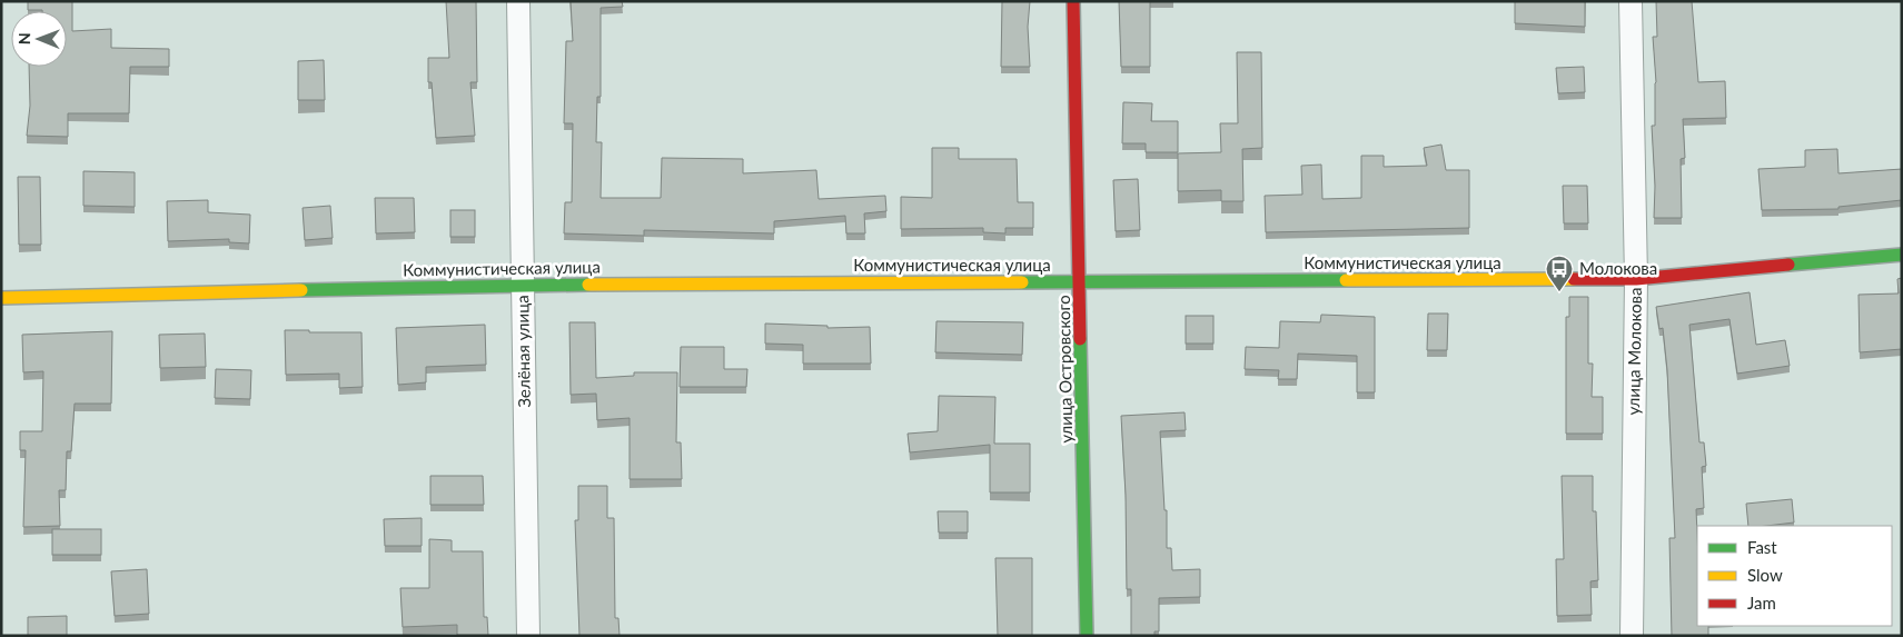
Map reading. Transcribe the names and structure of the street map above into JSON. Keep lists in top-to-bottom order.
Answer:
{
  "streets": {
    "street": [
      "Коммунистическая улица",
      "Зелёная улица",
      "улица Молокова",
      "улица Островского"
    ]
  },
  "crossings": [
    ["Коммунистическая улица", "Зелёная улица"],
    ["Коммунистическая улица", "улица Молокова"],
    ["Коммунистическая улица", "улица Островского"]
  ],
  "places": {
    "bus stop": ["Молокова"]
  },
  "legend": ["Fast", "Slow", "Jam"],
  "north": "left"
}
